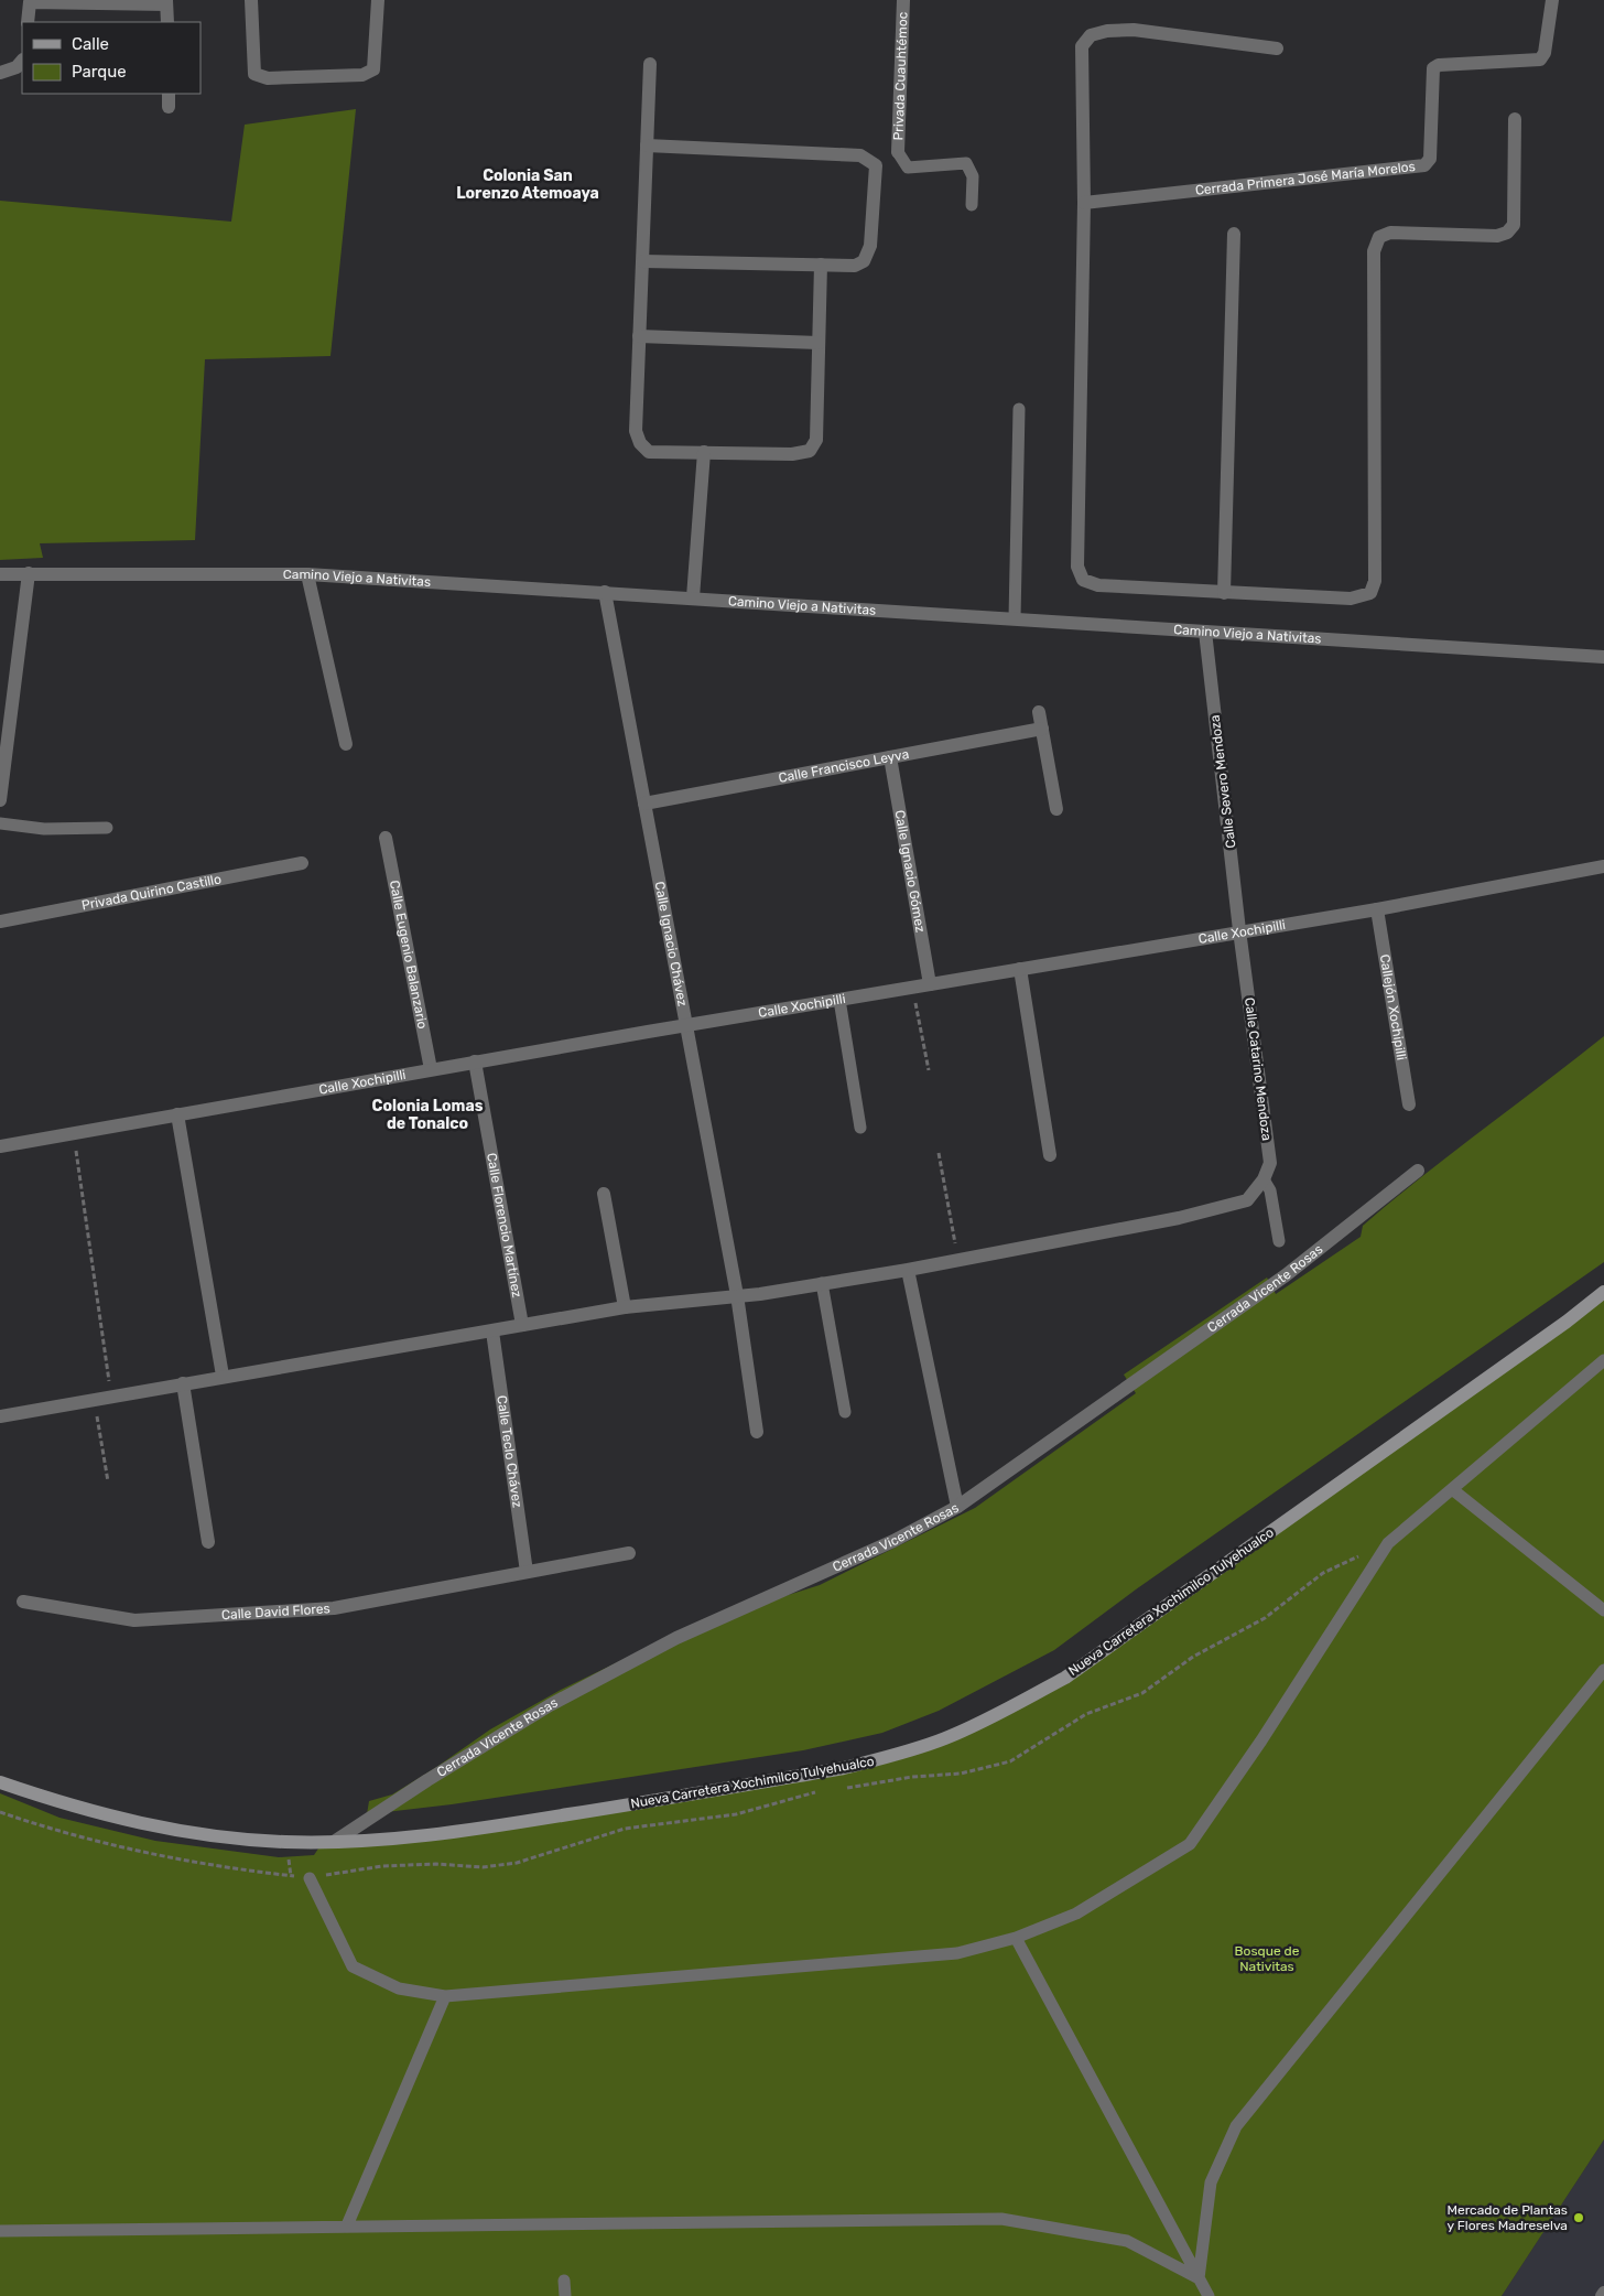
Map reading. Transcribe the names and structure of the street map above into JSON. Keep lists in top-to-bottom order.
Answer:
{
  "streets": {
    "main road": ["Nueva Carretera Xochimilco Tulyehualco"],
    "street": [
      "Privada Cuauhtémoc",
      "Cerrada Primera José María Morelos",
      "Camino Viejo a Nativitas",
      "Calle Francisco Leyva",
      "Calle Severo Mendoza",
      "Calle Ignacio Gómez",
      "Privada Quirino Castillo",
      "Calle Xochipilli",
      "Calle Ignacio Chávez",
      "Calle Eugenio Balanzario",
      "Callejón Xochipilli",
      "Calle Catarino Mendoza",
      "Calle Florencio Martínez",
      "Cerrada Vicente Rosas",
      "Calle Teclo Chávez",
      "Calle David Flores"
    ]
  },
  "crossings": [
    ["Camino Viejo a Nativitas", "Calle Severo Mendoza"],
    ["Camino Viejo a Nativitas", "Calle Ignacio Chávez"],
    ["Calle Francisco Leyva", "Calle Ignacio Gómez"],
    ["Calle Francisco Leyva", "Calle Ignacio Chávez"],
    ["Calle Severo Mendoza", "Calle Xochipilli"],
    ["Calle Severo Mendoza", "Calle Catarino Mendoza"],
    ["Calle Ignacio Gómez", "Calle Xochipilli"],
    ["Calle Xochipilli", "Calle Ignacio Chávez"],
    ["Calle Xochipilli", "Calle Eugenio Balanzario"],
    ["Calle Xochipilli", "Callejón Xochipilli"],
    ["Calle Xochipilli", "Calle Catarino Mendoza"],
    ["Calle Xochipilli", "Calle Florencio Martínez"],
    ["Cerrada Vicente Rosas", "Nueva Carretera Xochimilco Tulyehualco"],
    ["Calle Teclo Chávez", "Calle David Flores"]
  ],
  "districts": ["Colonia San Lorenzo Atemoaya", "Colonia Lomas de Tonalco"],
  "parks": ["Bosque de Nativitas"],
  "places": ["Mercado de Plantas y Flores Madreselva"],
  "legend": ["Calle", "Parque"]
}
